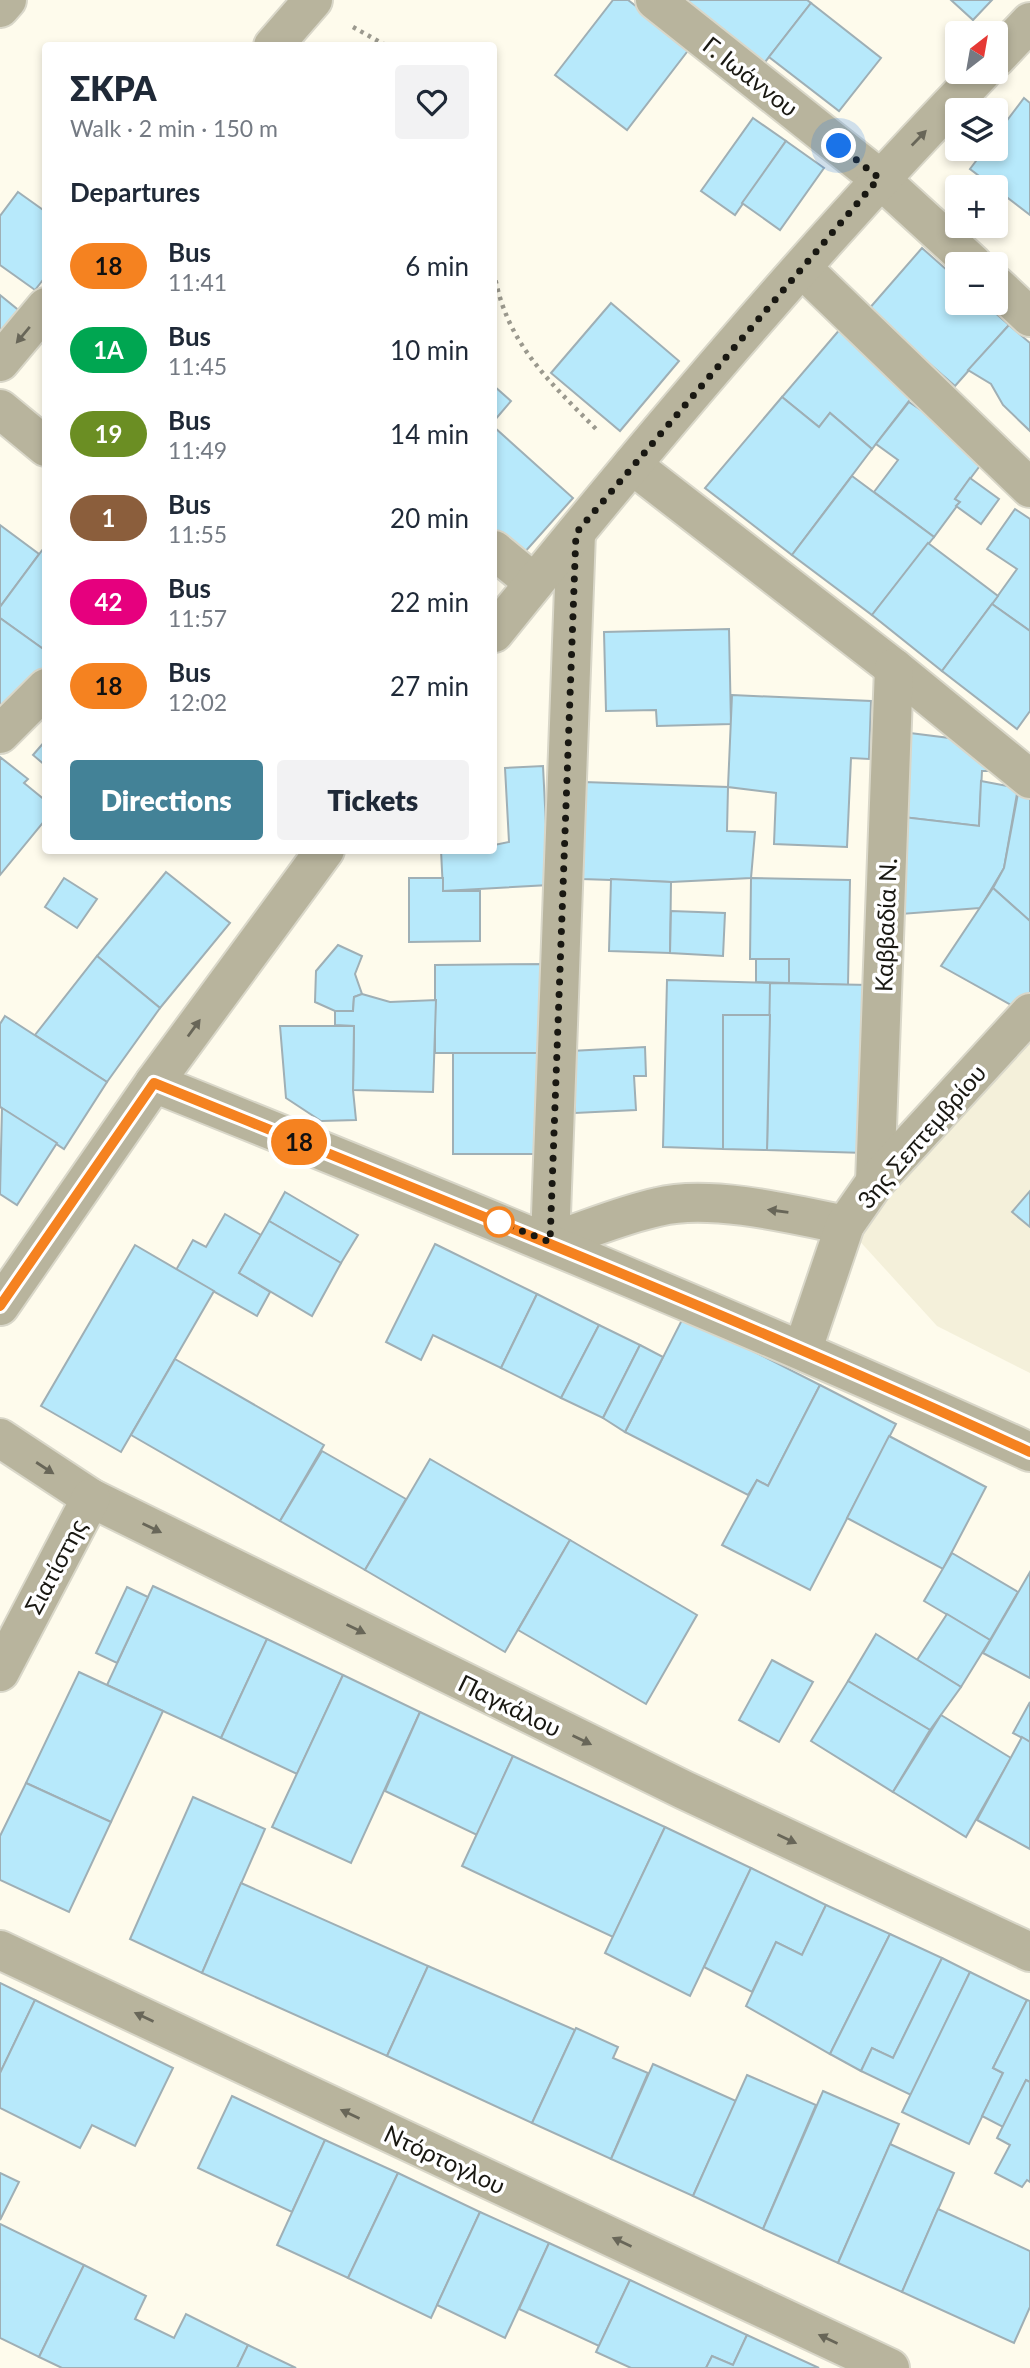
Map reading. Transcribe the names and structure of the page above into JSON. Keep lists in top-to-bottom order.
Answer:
{
  "streets": {
    "street": [
      "Γ. Ιωάννου",
      "Καββαδία Ν.",
      "3ης Σεπτεμβρίου",
      "Σιατίστης",
      "Παγκάλου",
      "Ντόρτογλου"
    ]
  },
  "crossings": [
    ["Καββαδία Ν.", "3ης Σεπτεμβρίου"],
    ["Σιατίστης", "Παγκάλου"]
  ],
  "one_way": ["Παγκάλου", "Ντόρτογλου"],
  "lines": ["bus line 18"],
  "north": "top right",
  "page": {
    "on_map": "18",
    "map_buttons": ["+", "−"],
    "heading": [
      ["ΣΚΡΑ", "Walk · 2 min · 150 m"],
      "Departures"
    ],
    "list": [
      {
        "mark": "18",
        "name": "Bus",
        "note": "11:41",
        "value": "6 min"
      },
      {
        "mark": "1Α",
        "name": "Bus",
        "note": "11:45",
        "value": "10 min"
      },
      {
        "mark": "19",
        "name": "Bus",
        "note": "11:49",
        "value": "14 min"
      },
      {
        "mark": "1",
        "name": "Bus",
        "note": "11:55",
        "value": "20 min"
      },
      {
        "mark": "42",
        "name": "Bus",
        "note": "11:57",
        "value": "22 min"
      },
      {
        "mark": "18",
        "name": "Bus",
        "note": "12:02",
        "value": "27 min"
      }
    ],
    "buttons": ["Directions", "Tickets"]
  }
}
